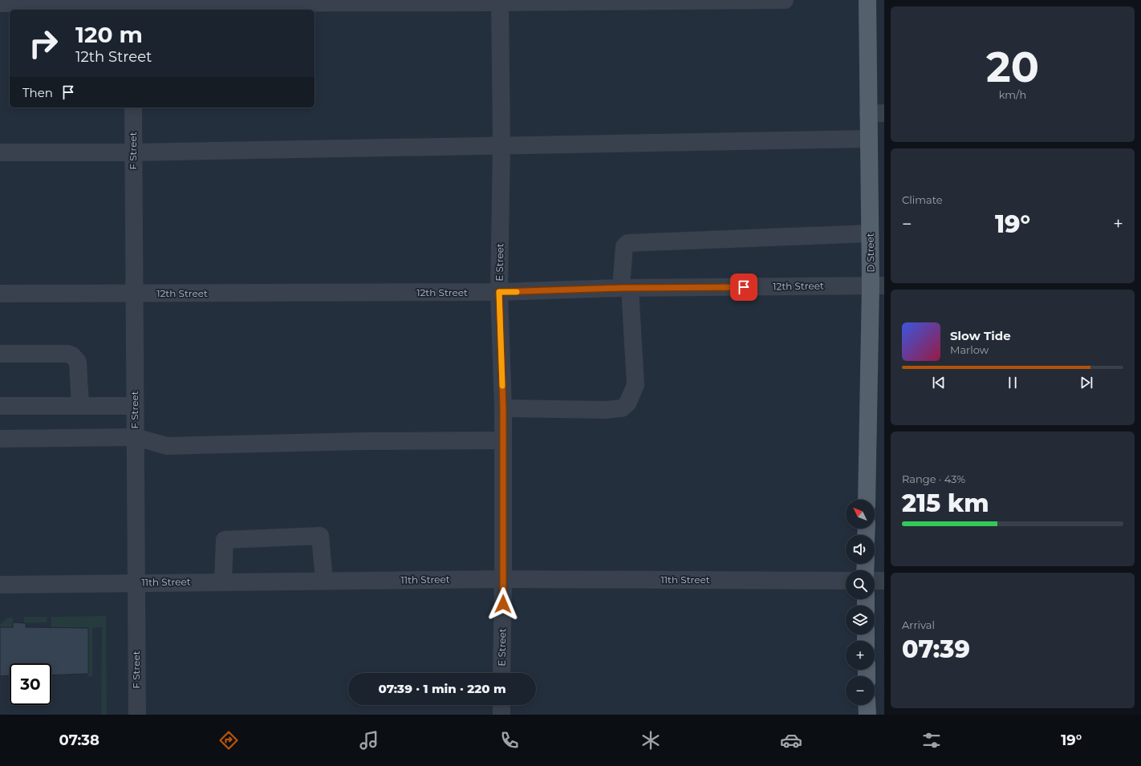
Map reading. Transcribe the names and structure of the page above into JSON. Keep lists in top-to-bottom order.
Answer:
{
  "streets": {
    "main road": ["D Street"],
    "street": [
      "F Street",
      "E Street",
      "12th Street",
      "11th Street"
    ]
  },
  "crossings": [
    ["F Street", "12th Street"],
    ["F Street", "11th Street"],
    ["D Street", "12th Street"],
    ["E Street", "12th Street"],
    ["E Street", "11th Street"]
  ],
  "north": "top left",
  "page": {
    "tile": [
      ["20", "km/h"],
      "Climate",
      ["Range · 43%", "215 km"],
      ["Arrival", "07:39"]
    ],
    "turn": ["120 m", "12th Street"],
    "then": "Then",
    "heat": ["−", "19°", "+"],
    "song": ["Slow Tide", "Marlow"],
    "map_buttons": ["+", "−"],
    "limit": "30",
    "trip": "07:39 · 1 min · 220 m",
    "tabs": ["07:38", "19°"]
  }
}
